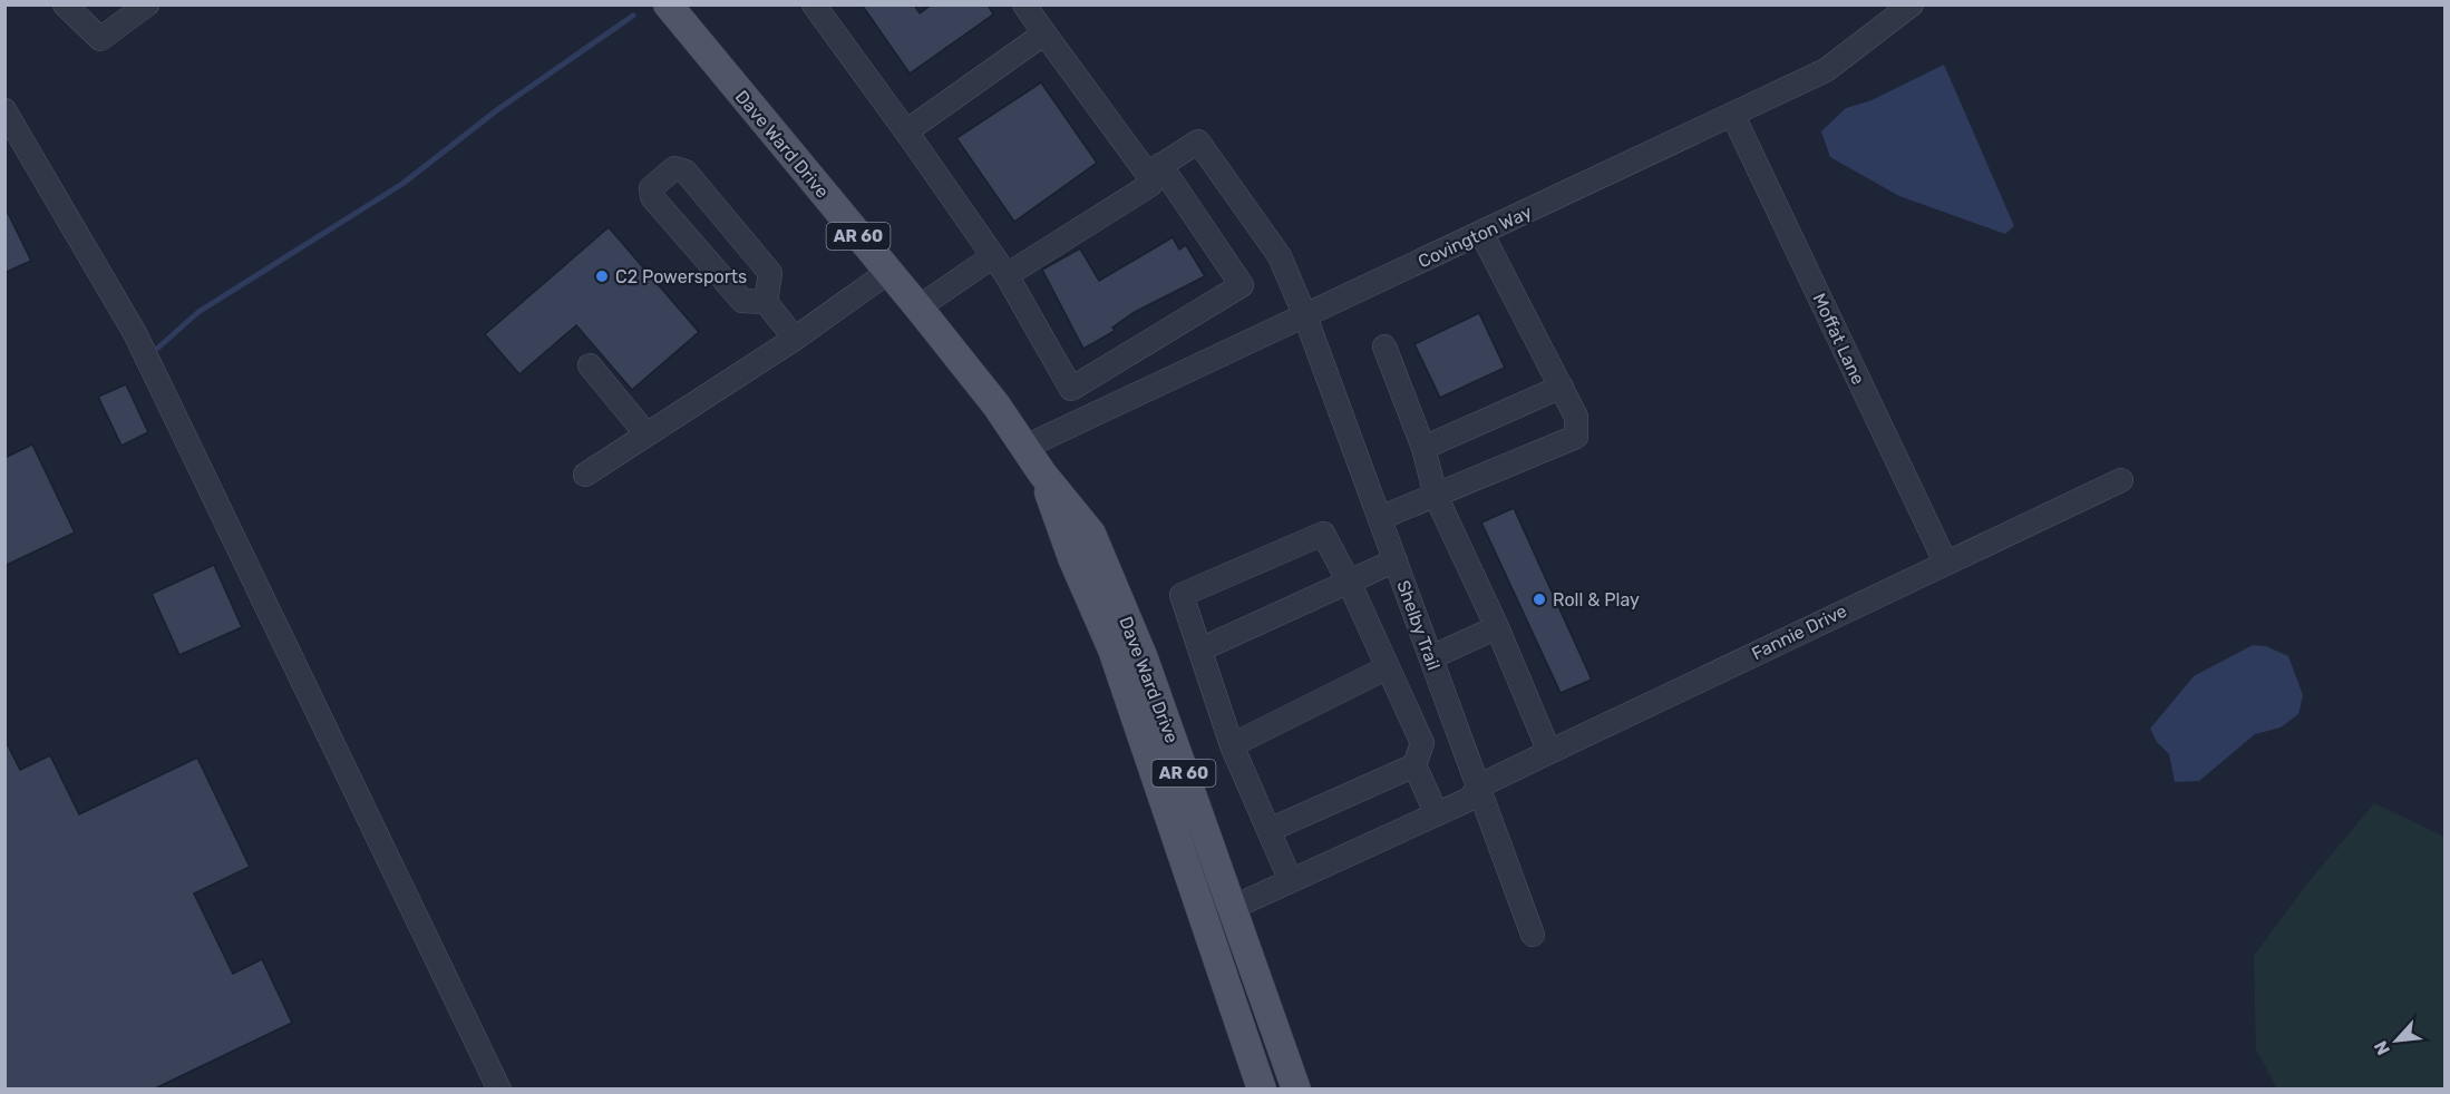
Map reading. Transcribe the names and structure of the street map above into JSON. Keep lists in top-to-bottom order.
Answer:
{
  "streets": {
    "main road": ["Dave Ward Drive", "AR 60"],
    "street": [
      "Covington Way",
      "Moffat Lane",
      "Shelby Trail",
      "Fannie Drive"
    ]
  },
  "crossings": [
    ["Dave Ward Drive", "Covington Way"],
    ["Dave Ward Drive", "Fannie Drive"],
    ["Covington Way", "Moffat Lane"],
    ["Covington Way", "Shelby Trail"],
    ["Moffat Lane", "Fannie Drive"],
    ["Shelby Trail", "Fannie Drive"]
  ],
  "places": ["C2 Powersports", "Roll & Play"],
  "north": "bottom left"
}
